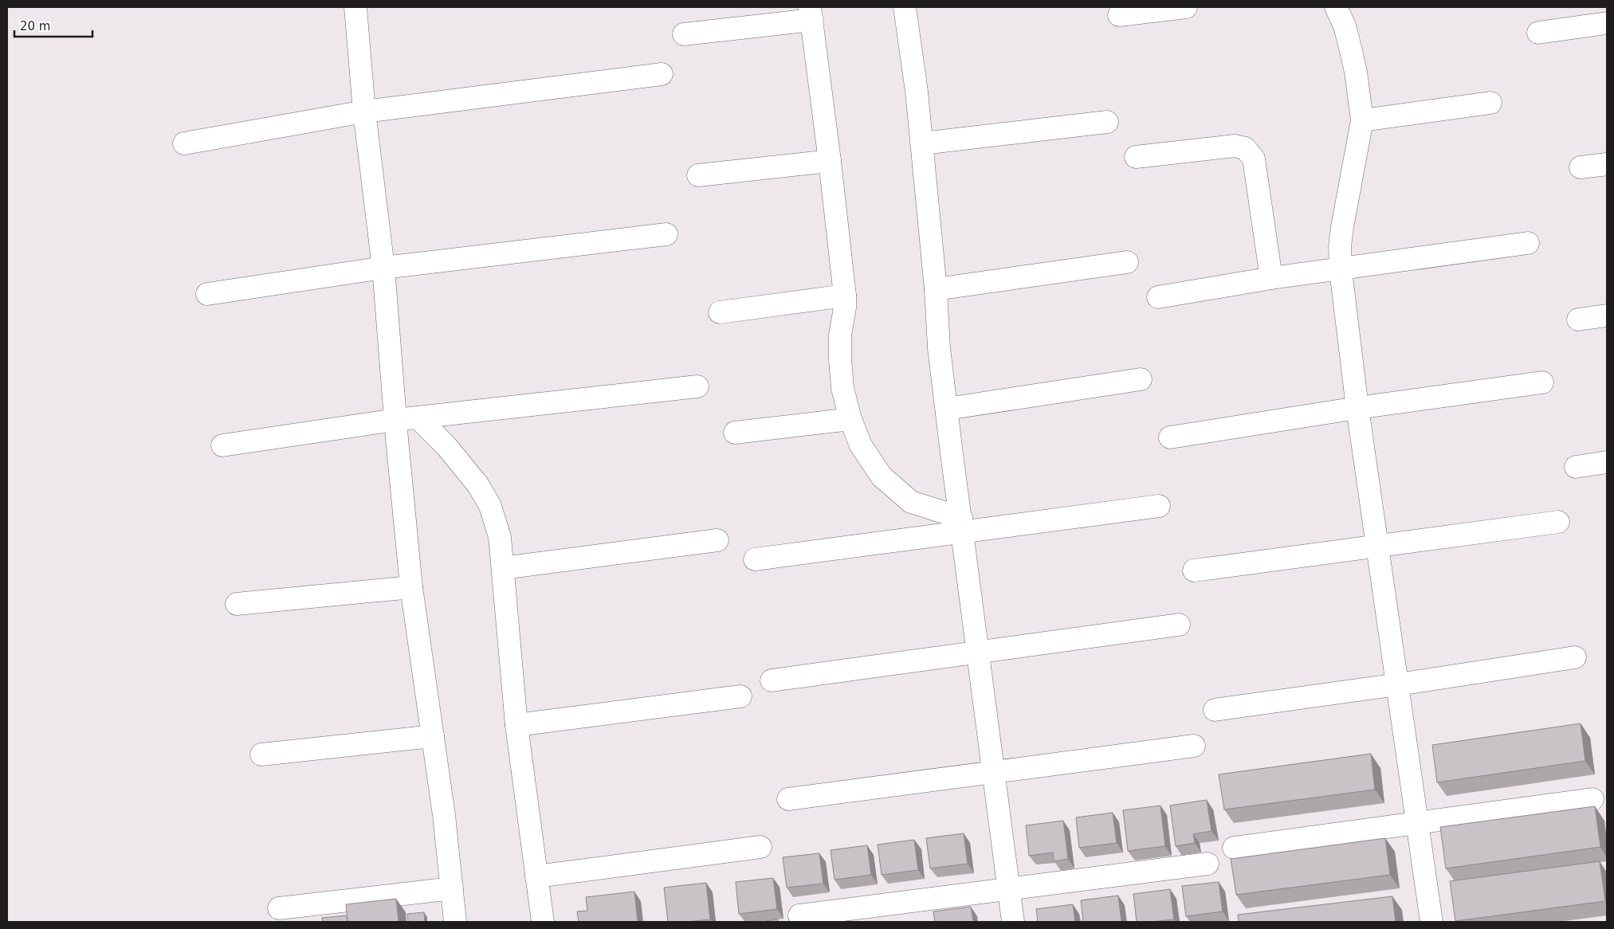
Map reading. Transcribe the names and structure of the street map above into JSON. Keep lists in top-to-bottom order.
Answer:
{
  "scale_bar": "20 m"
}
